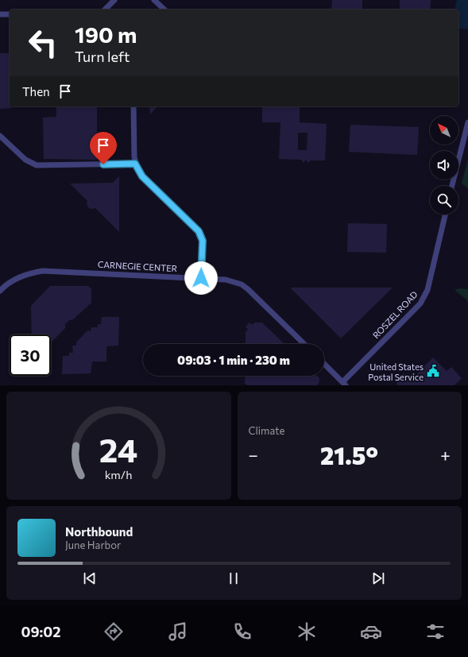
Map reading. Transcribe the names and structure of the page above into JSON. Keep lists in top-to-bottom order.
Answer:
{
  "streets": {
    "street": ["CARNEGIE CENTER", "ROSZEL ROAD"]
  },
  "places": {
    "public building": ["United States Postal Service"]
  },
  "north": "top left",
  "page": {
    "turn": ["190 m", "Turn left"],
    "then": "Then",
    "limit": "30",
    "trip": "09:03 · 1 min · 230 m",
    "tile": "Climate",
    "heat": ["−", "21.5°", "+"],
    "song": ["Northbound", "June Harbor"],
    "tabs": "09:02",
    "gauge": ["24", "km/h"]
  }
}
